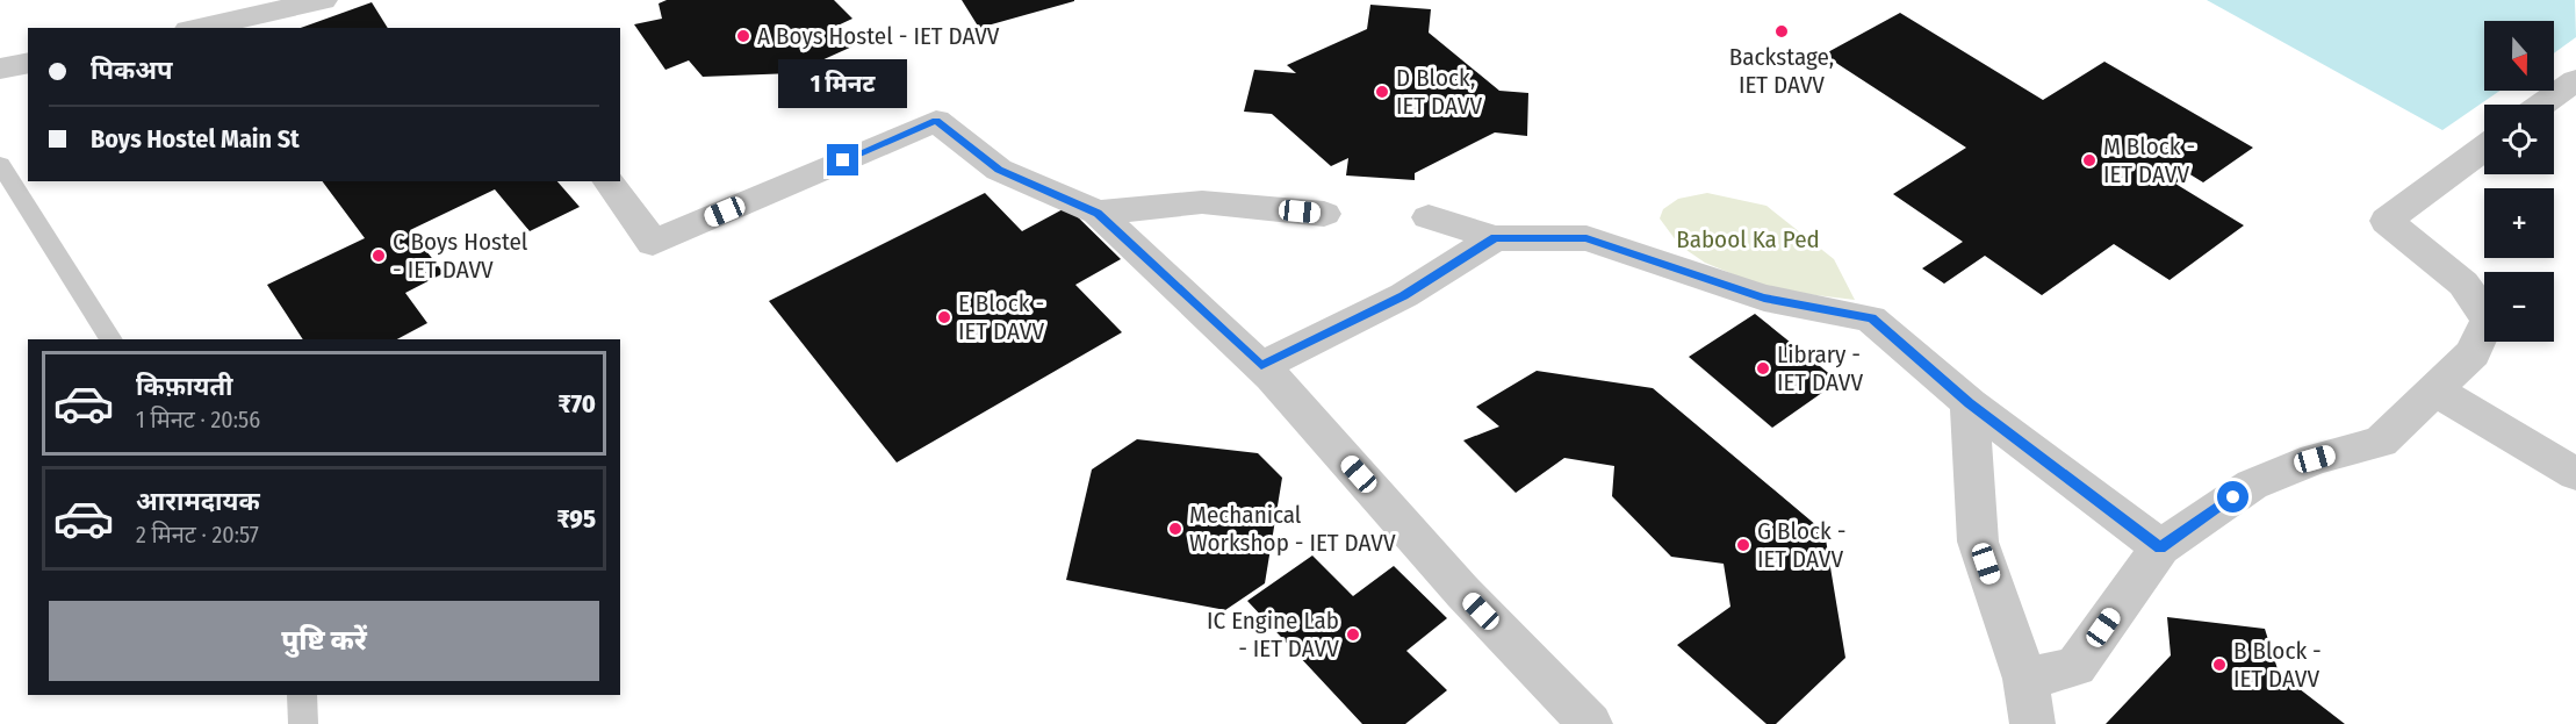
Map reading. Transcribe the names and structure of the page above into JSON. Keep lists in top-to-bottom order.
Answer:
{
  "parks": ["Babool Ka Ped"],
  "places": [
    "Backstage, IET DAVV",
    "A Boys Hostel - IET DAVV",
    "D Block, IET DAVV",
    "M Block - IET DAVV",
    "C Boys Hostel - IET DAVV",
    "E Block - IET DAVV",
    "Library - IET DAVV",
    "Mechanical Workshop - IET DAVV",
    "G Block - IET DAVV",
    "IC Engine Lab - IET DAVV",
    "B Block - IET DAVV"
  ],
  "north": "bottom",
  "page": {
    "map_buttons": ["+", "−"],
    "banner": ["पिकअप", "Boys Hostel Main St"],
    "bubble": "1 मिनट",
    "list": [
      {
        "name": "किफ़ायती",
        "note": "1 मिनट · 20:56",
        "value": "₹70"
      },
      {
        "name": "आरामदायक",
        "note": "2 मिनट · 20:57",
        "value": "₹95"
      }
    ],
    "buttons": "पुष्टि करें"
  }
}
